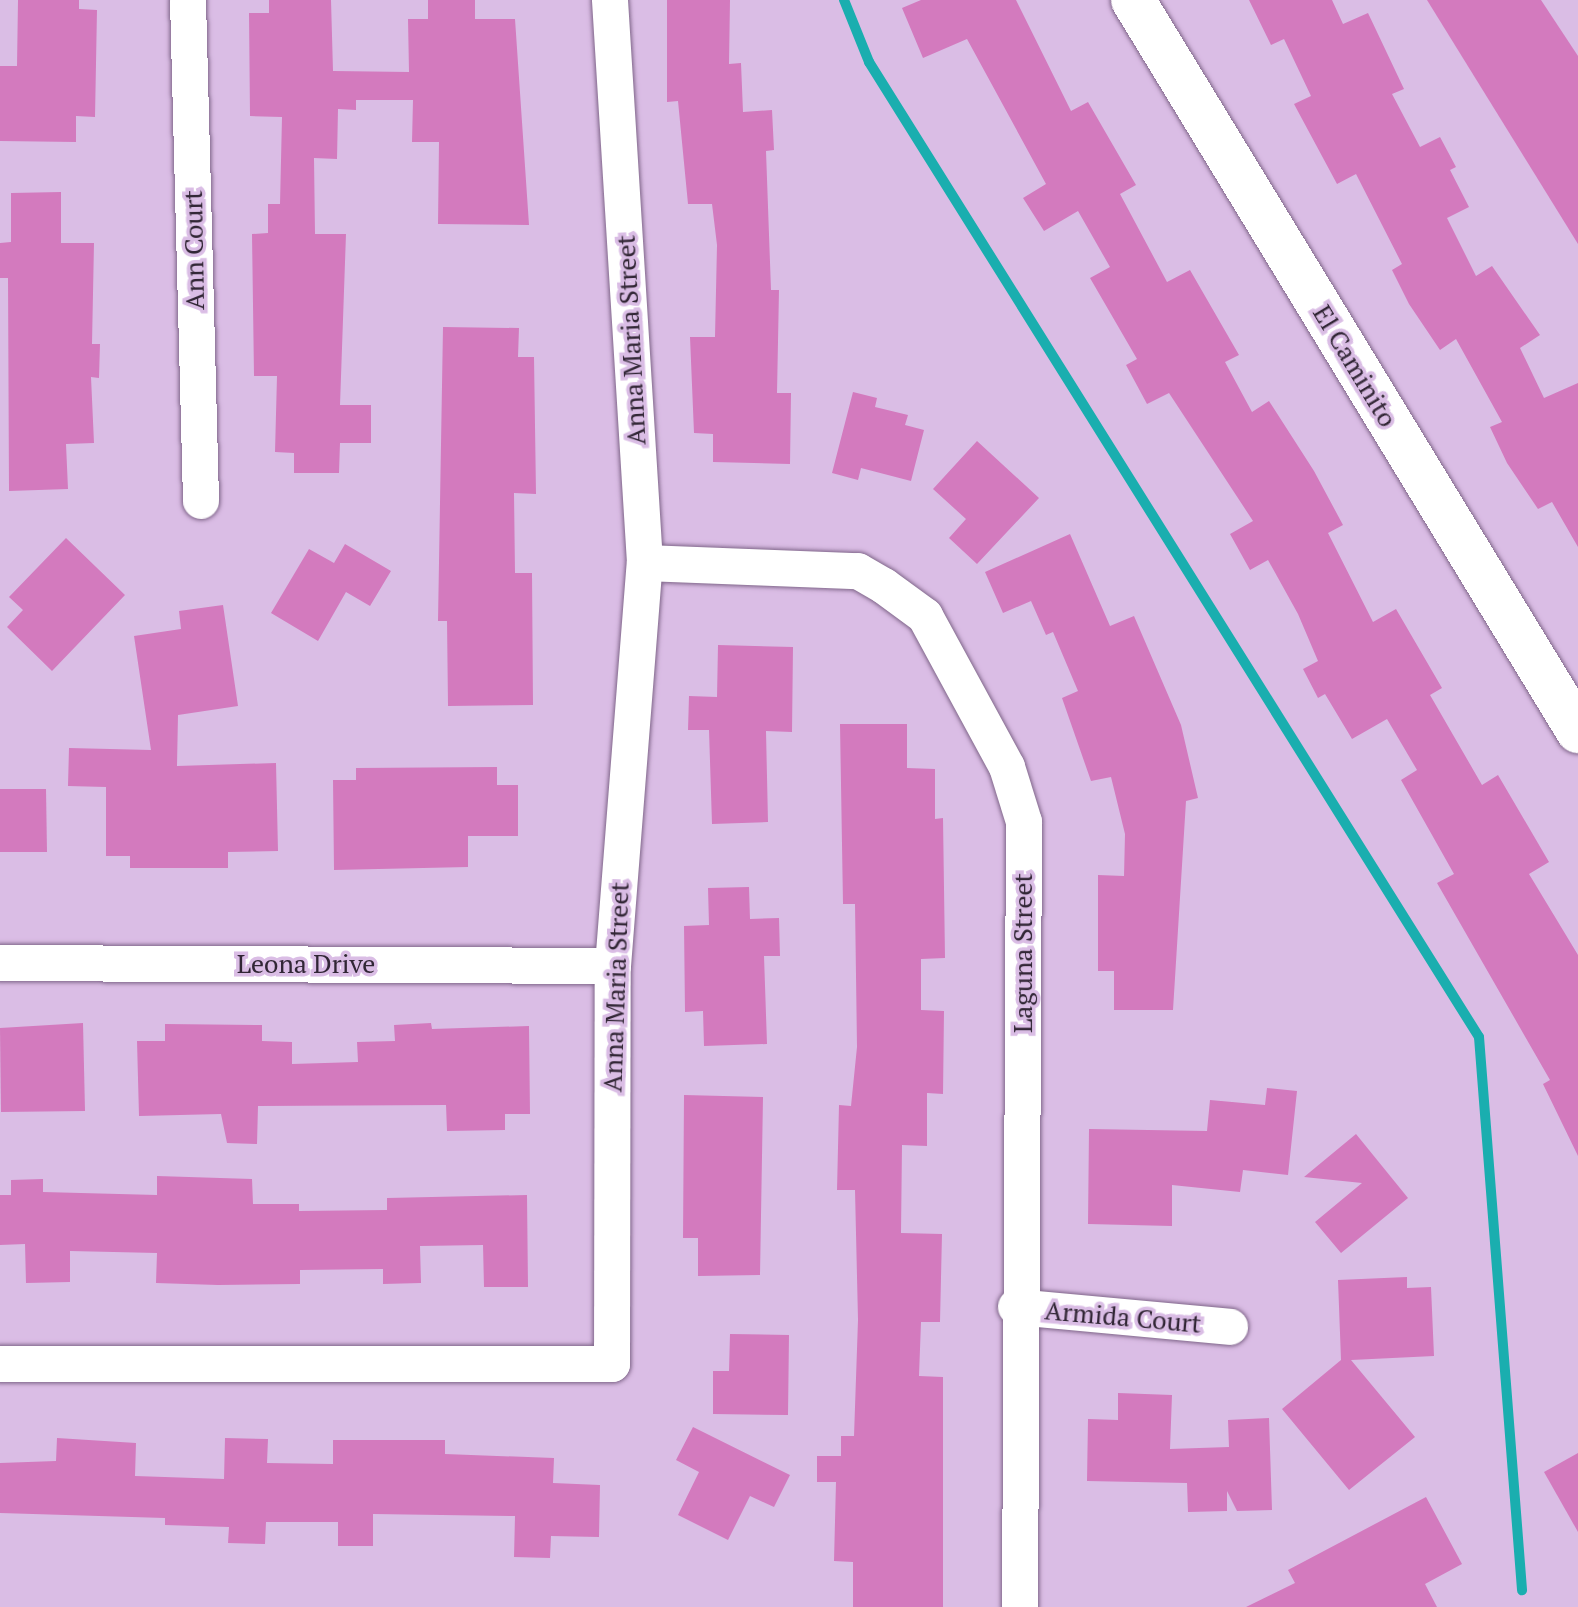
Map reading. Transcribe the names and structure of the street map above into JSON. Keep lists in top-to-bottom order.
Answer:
{
  "streets": {
    "street": [
      "Ann Court",
      "Anna Maria Street",
      "El Caminito",
      "Laguna Street",
      "Leona Drive",
      "Armida Court"
    ]
  },
  "crossings": [
    ["Anna Maria Street", "Laguna Street"],
    ["Anna Maria Street", "Leona Drive"],
    ["Laguna Street", "Armida Court"]
  ]
}
